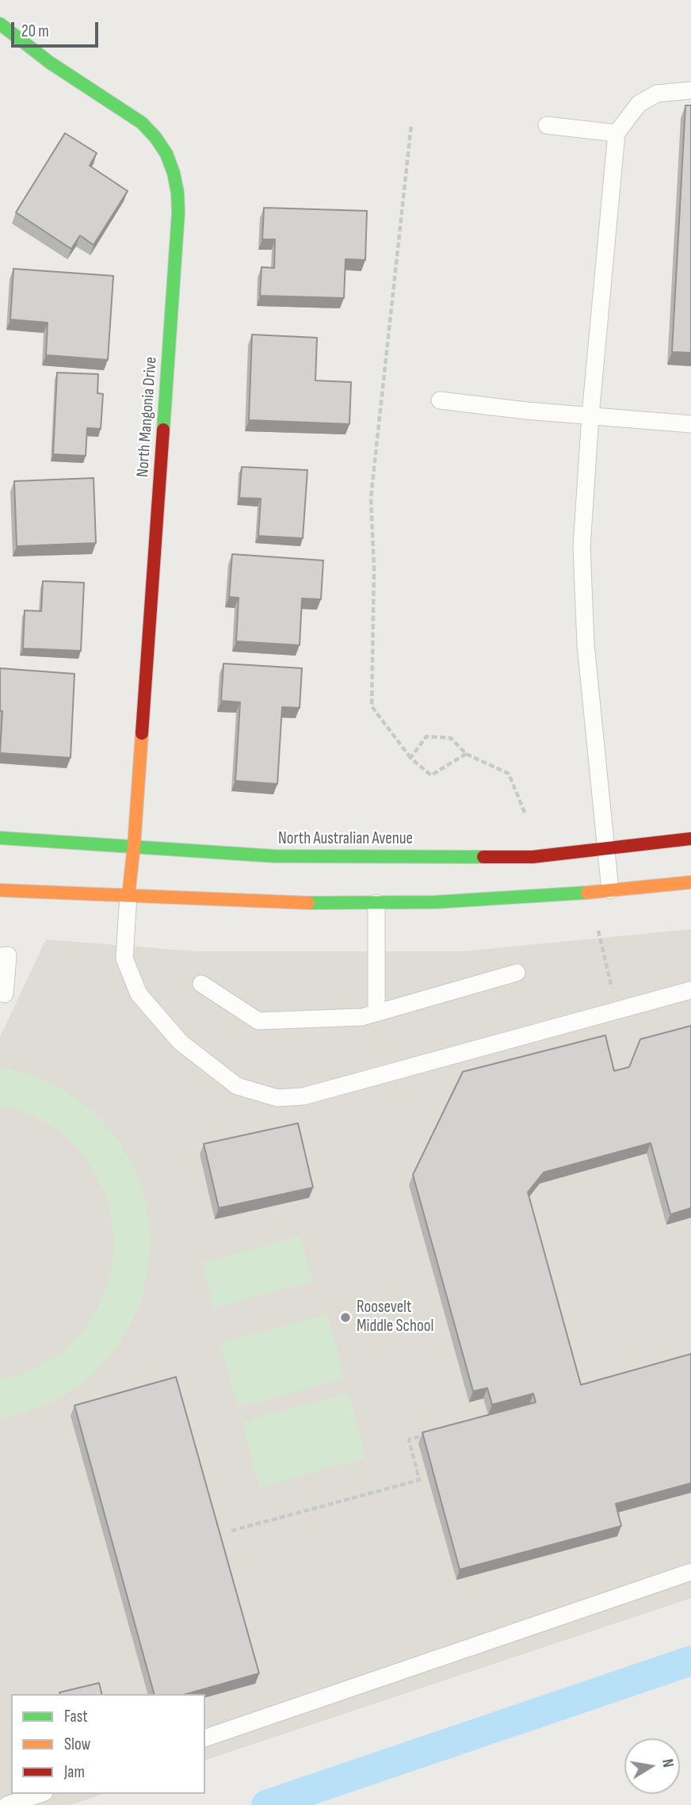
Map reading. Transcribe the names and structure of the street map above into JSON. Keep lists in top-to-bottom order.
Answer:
{
  "streets": {
    "main road": ["North Mangonia Drive", "North Australian Avenue"]
  },
  "crossings": [
    ["North Mangonia Drive", "North Australian Avenue"]
  ],
  "places": ["Roosevelt Middle School"],
  "legend": ["Fast", "Slow", "Jam"],
  "scale_bar": "20 m",
  "north": "right"
}
